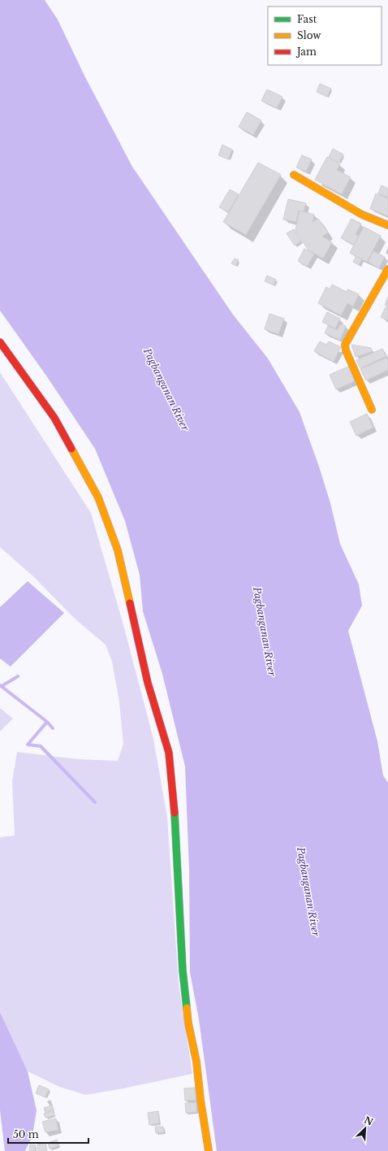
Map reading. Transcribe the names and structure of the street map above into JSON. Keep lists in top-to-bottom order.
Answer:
{
  "water": ["Pagbanganan River"],
  "legend": ["Fast", "Slow", "Jam"],
  "scale_bar": "50 m",
  "north": "top right"
}
